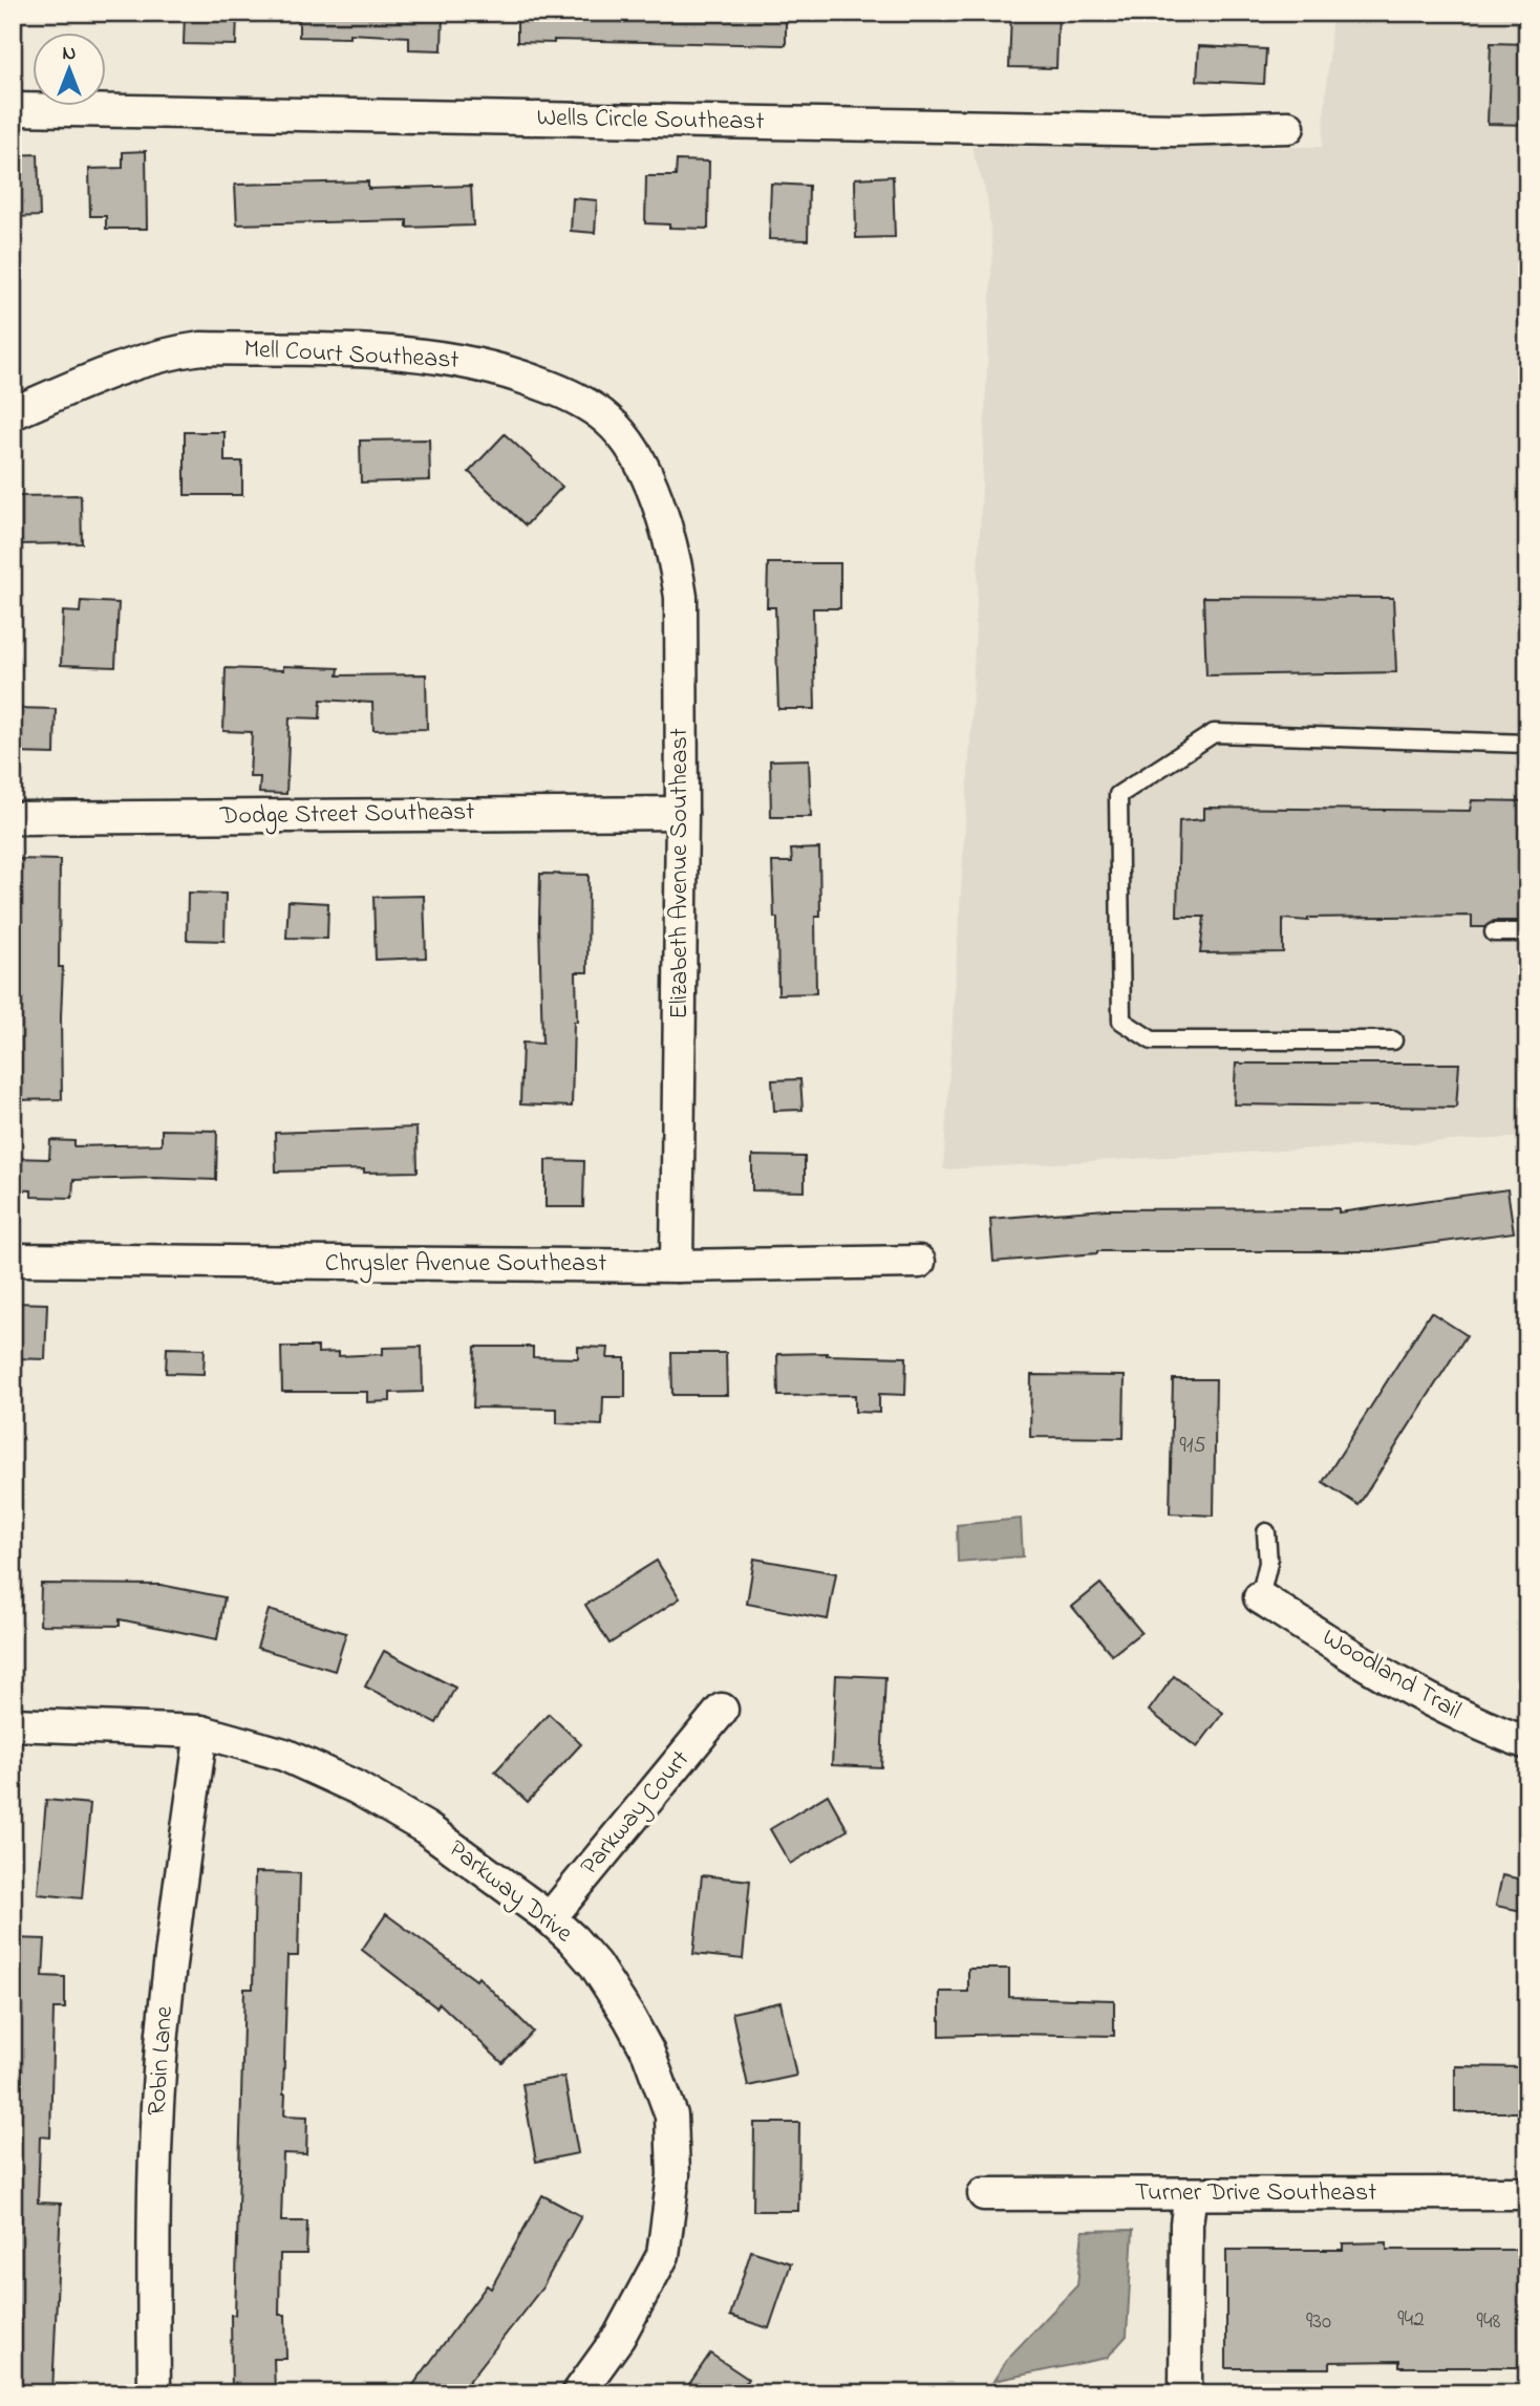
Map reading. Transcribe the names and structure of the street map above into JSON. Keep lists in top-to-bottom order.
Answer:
{
  "streets": {
    "street": [
      "Wells Circle Southeast",
      "Mell Court Southeast",
      "Dodge Street Southeast",
      "Elizabeth Avenue Southeast",
      "Chrysler Avenue Southeast",
      "Woodland Trail",
      "Parkway Court",
      "Parkway Drive",
      "Robin Lane",
      "Turner Drive Southeast"
    ]
  },
  "crossings": [
    ["Mell Court Southeast", "Elizabeth Avenue Southeast"],
    ["Dodge Street Southeast", "Elizabeth Avenue Southeast"],
    ["Elizabeth Avenue Southeast", "Chrysler Avenue Southeast"],
    ["Parkway Court", "Parkway Drive"],
    ["Parkway Drive", "Robin Lane"]
  ],
  "house_numbers": [
    "915",
    "942",
    "930",
    "948"
  ],
  "north": "top"
}
